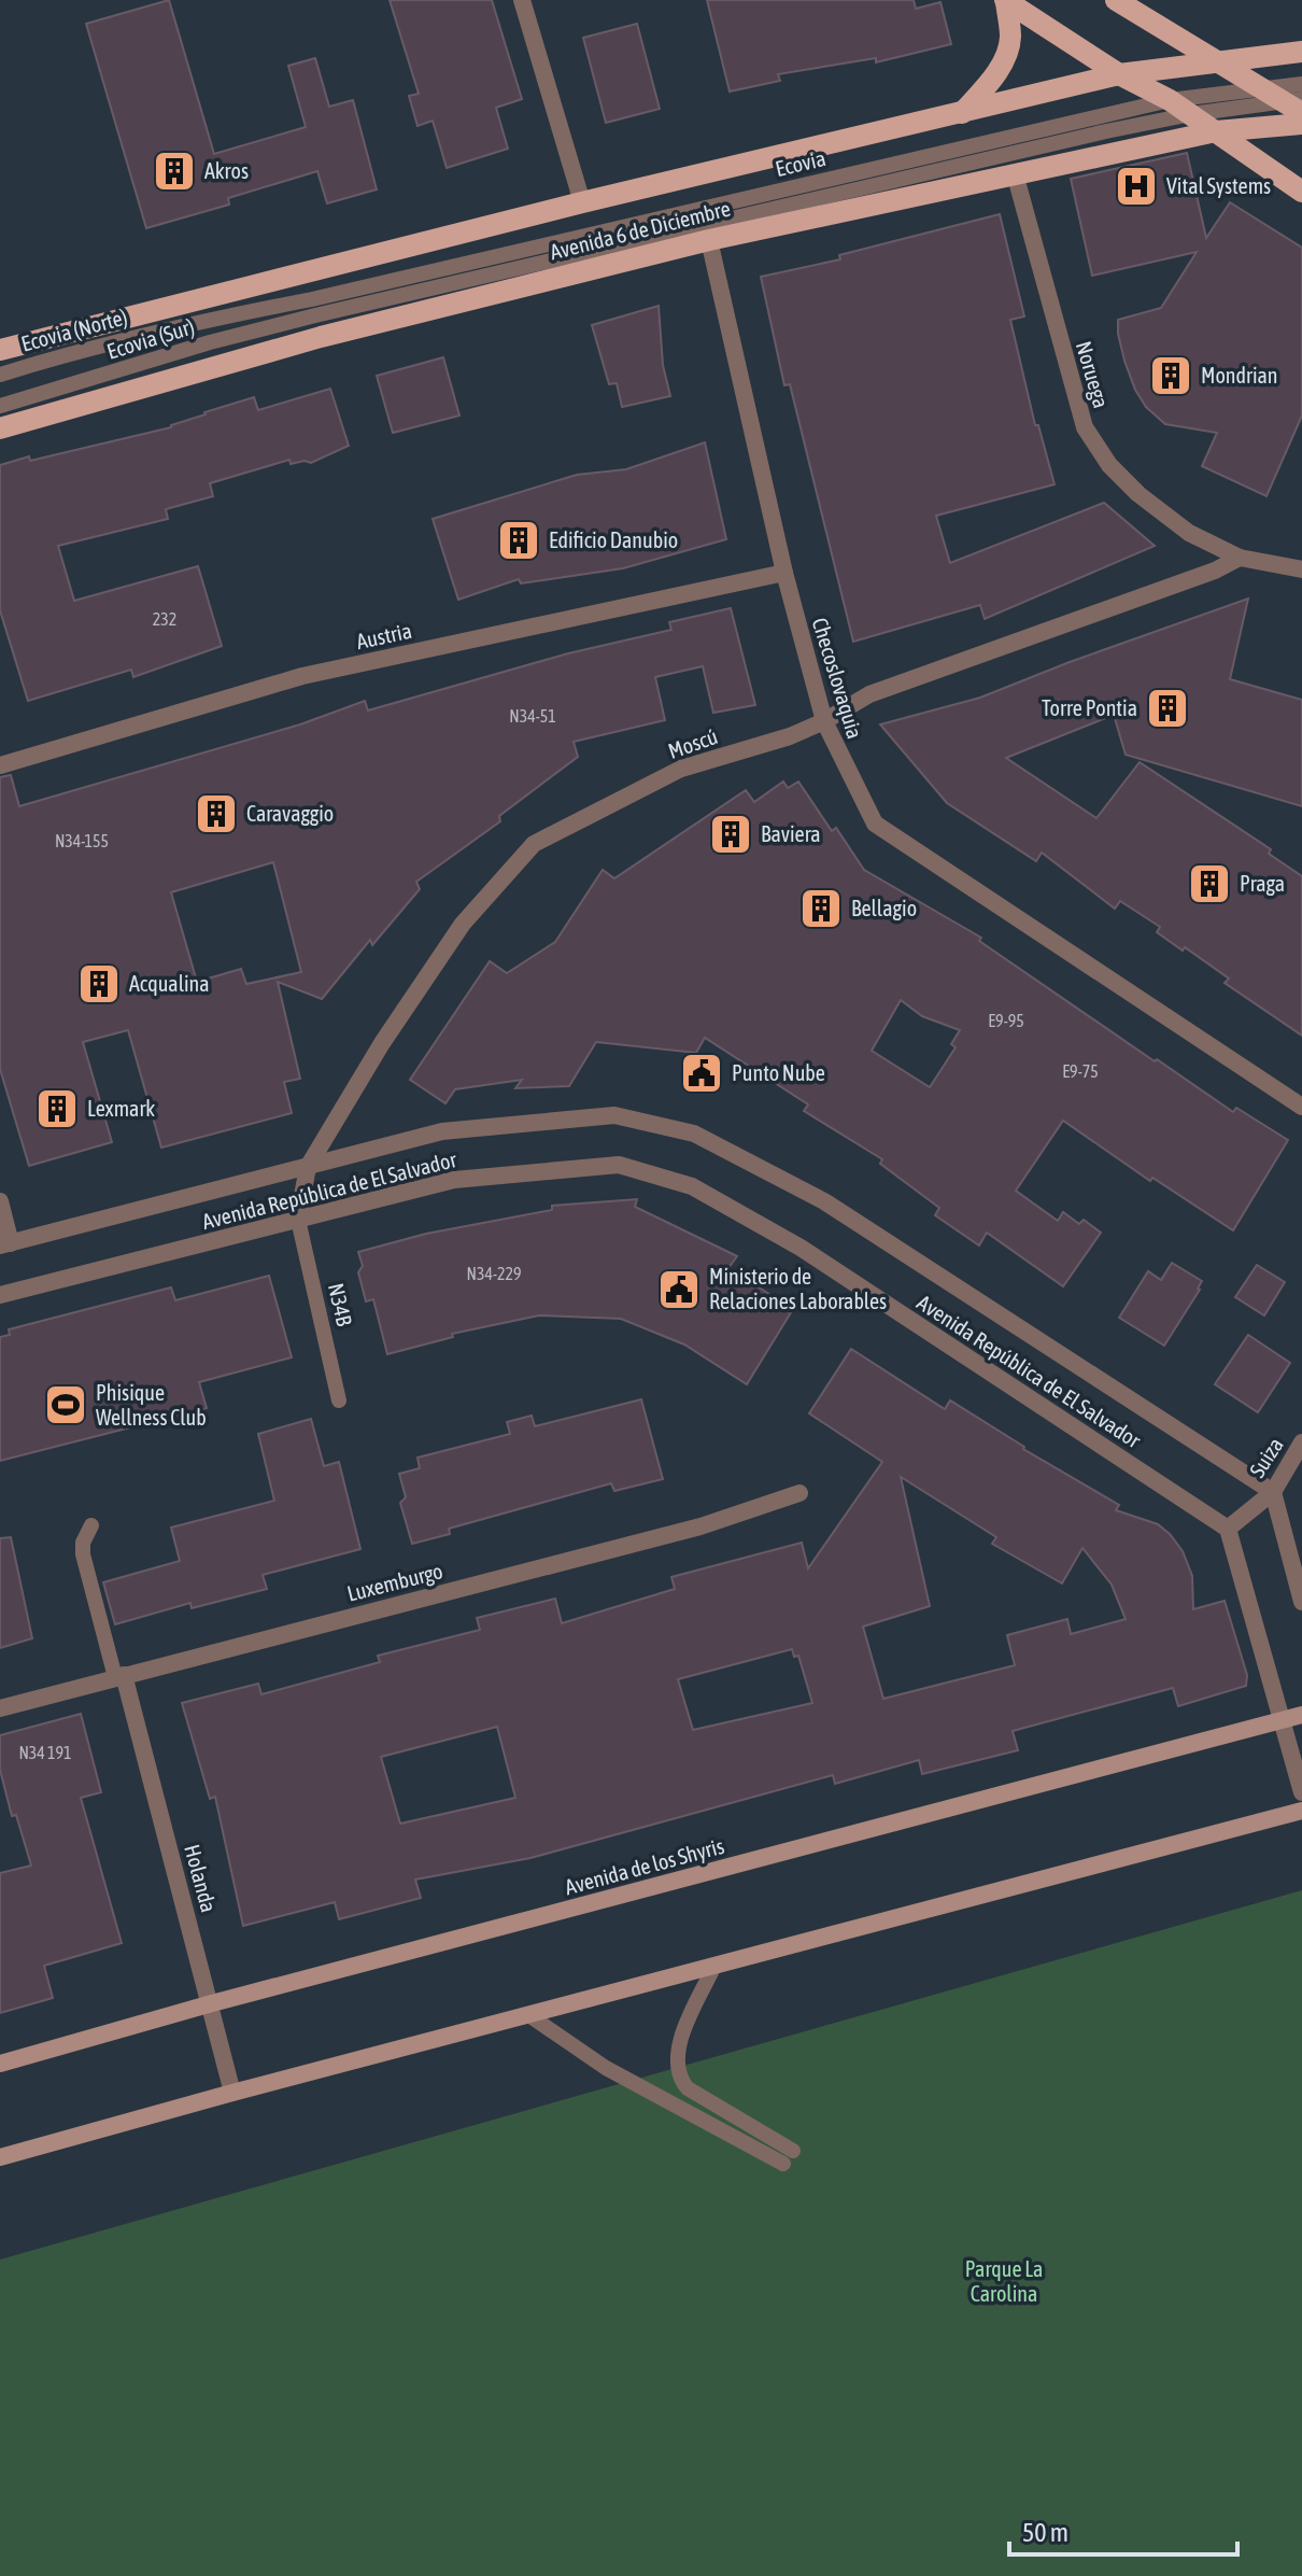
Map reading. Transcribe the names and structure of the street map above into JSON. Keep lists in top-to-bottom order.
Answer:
{
  "streets": {
    "main road": ["Avenida 6 de Diciembre", "Avenida de los Shyris"],
    "street": [
      "Noruega",
      "Austria",
      "Checoslovaquia",
      "Moscú",
      "Avenida República de El Salvador",
      "Suiza",
      "Luxemburgo",
      "Holanda"
    ],
    "lane": [
      "Ecovia",
      "Ecovia (Norte)",
      "Ecovia (Sur)",
      "N34B"
    ]
  },
  "crossings": [
    ["Ecovia", "Ecovia (Norte)"],
    ["Ecovia", "Ecovia (Sur)"],
    ["Avenida 6 de Diciembre", "Noruega"],
    ["Avenida 6 de Diciembre", "Checoslovaquia"],
    ["Ecovia (Norte)", "Ecovia (Sur)"],
    ["Noruega", "Moscú"],
    ["Austria", "Checoslovaquia"],
    ["Checoslovaquia", "Moscú"],
    ["Moscú", "Avenida República de El Salvador"],
    ["Avenida República de El Salvador", "N34B"],
    ["Avenida República de El Salvador", "Suiza"],
    ["Luxemburgo", "Holanda"],
    ["Avenida de los Shyris", "Holanda"]
  ],
  "parks": ["Parque La Carolina"],
  "places": {
    "building": [
      "Akros",
      "Mondrian",
      "Edificio Danubio",
      "Torre Pontia",
      "Caravaggio",
      "Baviera",
      "Praga",
      "Bellagio",
      "Acqualina",
      "Lexmark"
    ],
    "hospital": ["Vital Systems"],
    "public building": ["Punto Nube", "Ministerio de Relaciones Laborables"],
    "sports": ["Phisique Wellness Club"]
  },
  "house_numbers": [
    "232",
    "N34-51",
    "N34-155",
    "E9-95",
    "E9-75",
    "N34-229",
    "N34 191"
  ],
  "scale_bar": "50 m"
}
